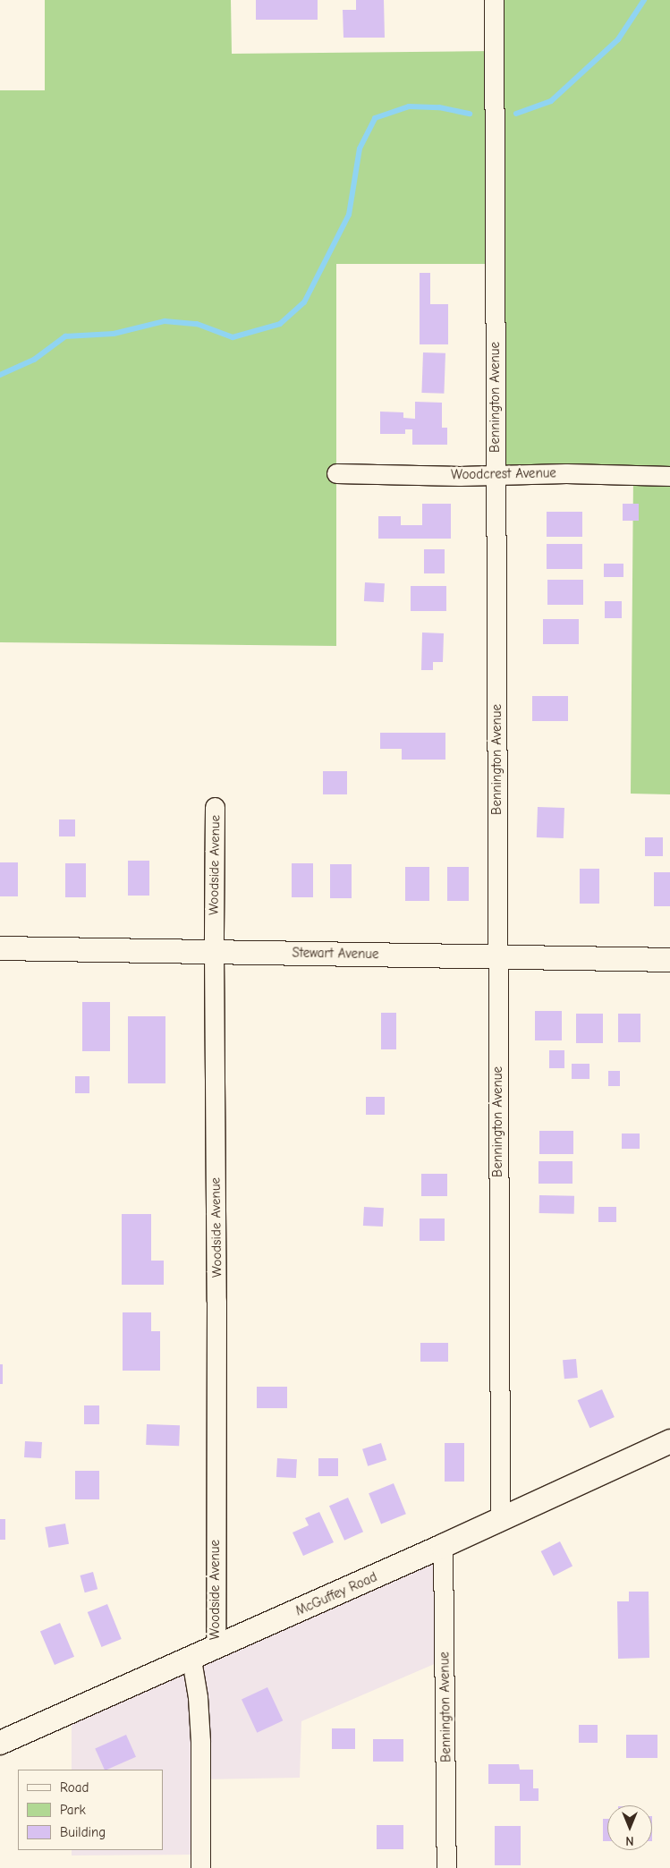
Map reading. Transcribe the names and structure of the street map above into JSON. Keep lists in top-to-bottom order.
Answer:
{
  "streets": {
    "street": [
      "Bennington Avenue",
      "Woodcrest Avenue",
      "Woodside Avenue",
      "Stewart Avenue",
      "McGuffey Road"
    ]
  },
  "crossings": [
    ["Bennington Avenue", "Woodcrest Avenue"],
    ["Bennington Avenue", "Stewart Avenue"],
    ["Bennington Avenue", "McGuffey Road"],
    ["Woodside Avenue", "Stewart Avenue"],
    ["Woodside Avenue", "McGuffey Road"]
  ],
  "legend": ["Road", "Park", "Building"],
  "north": "bottom"
}
